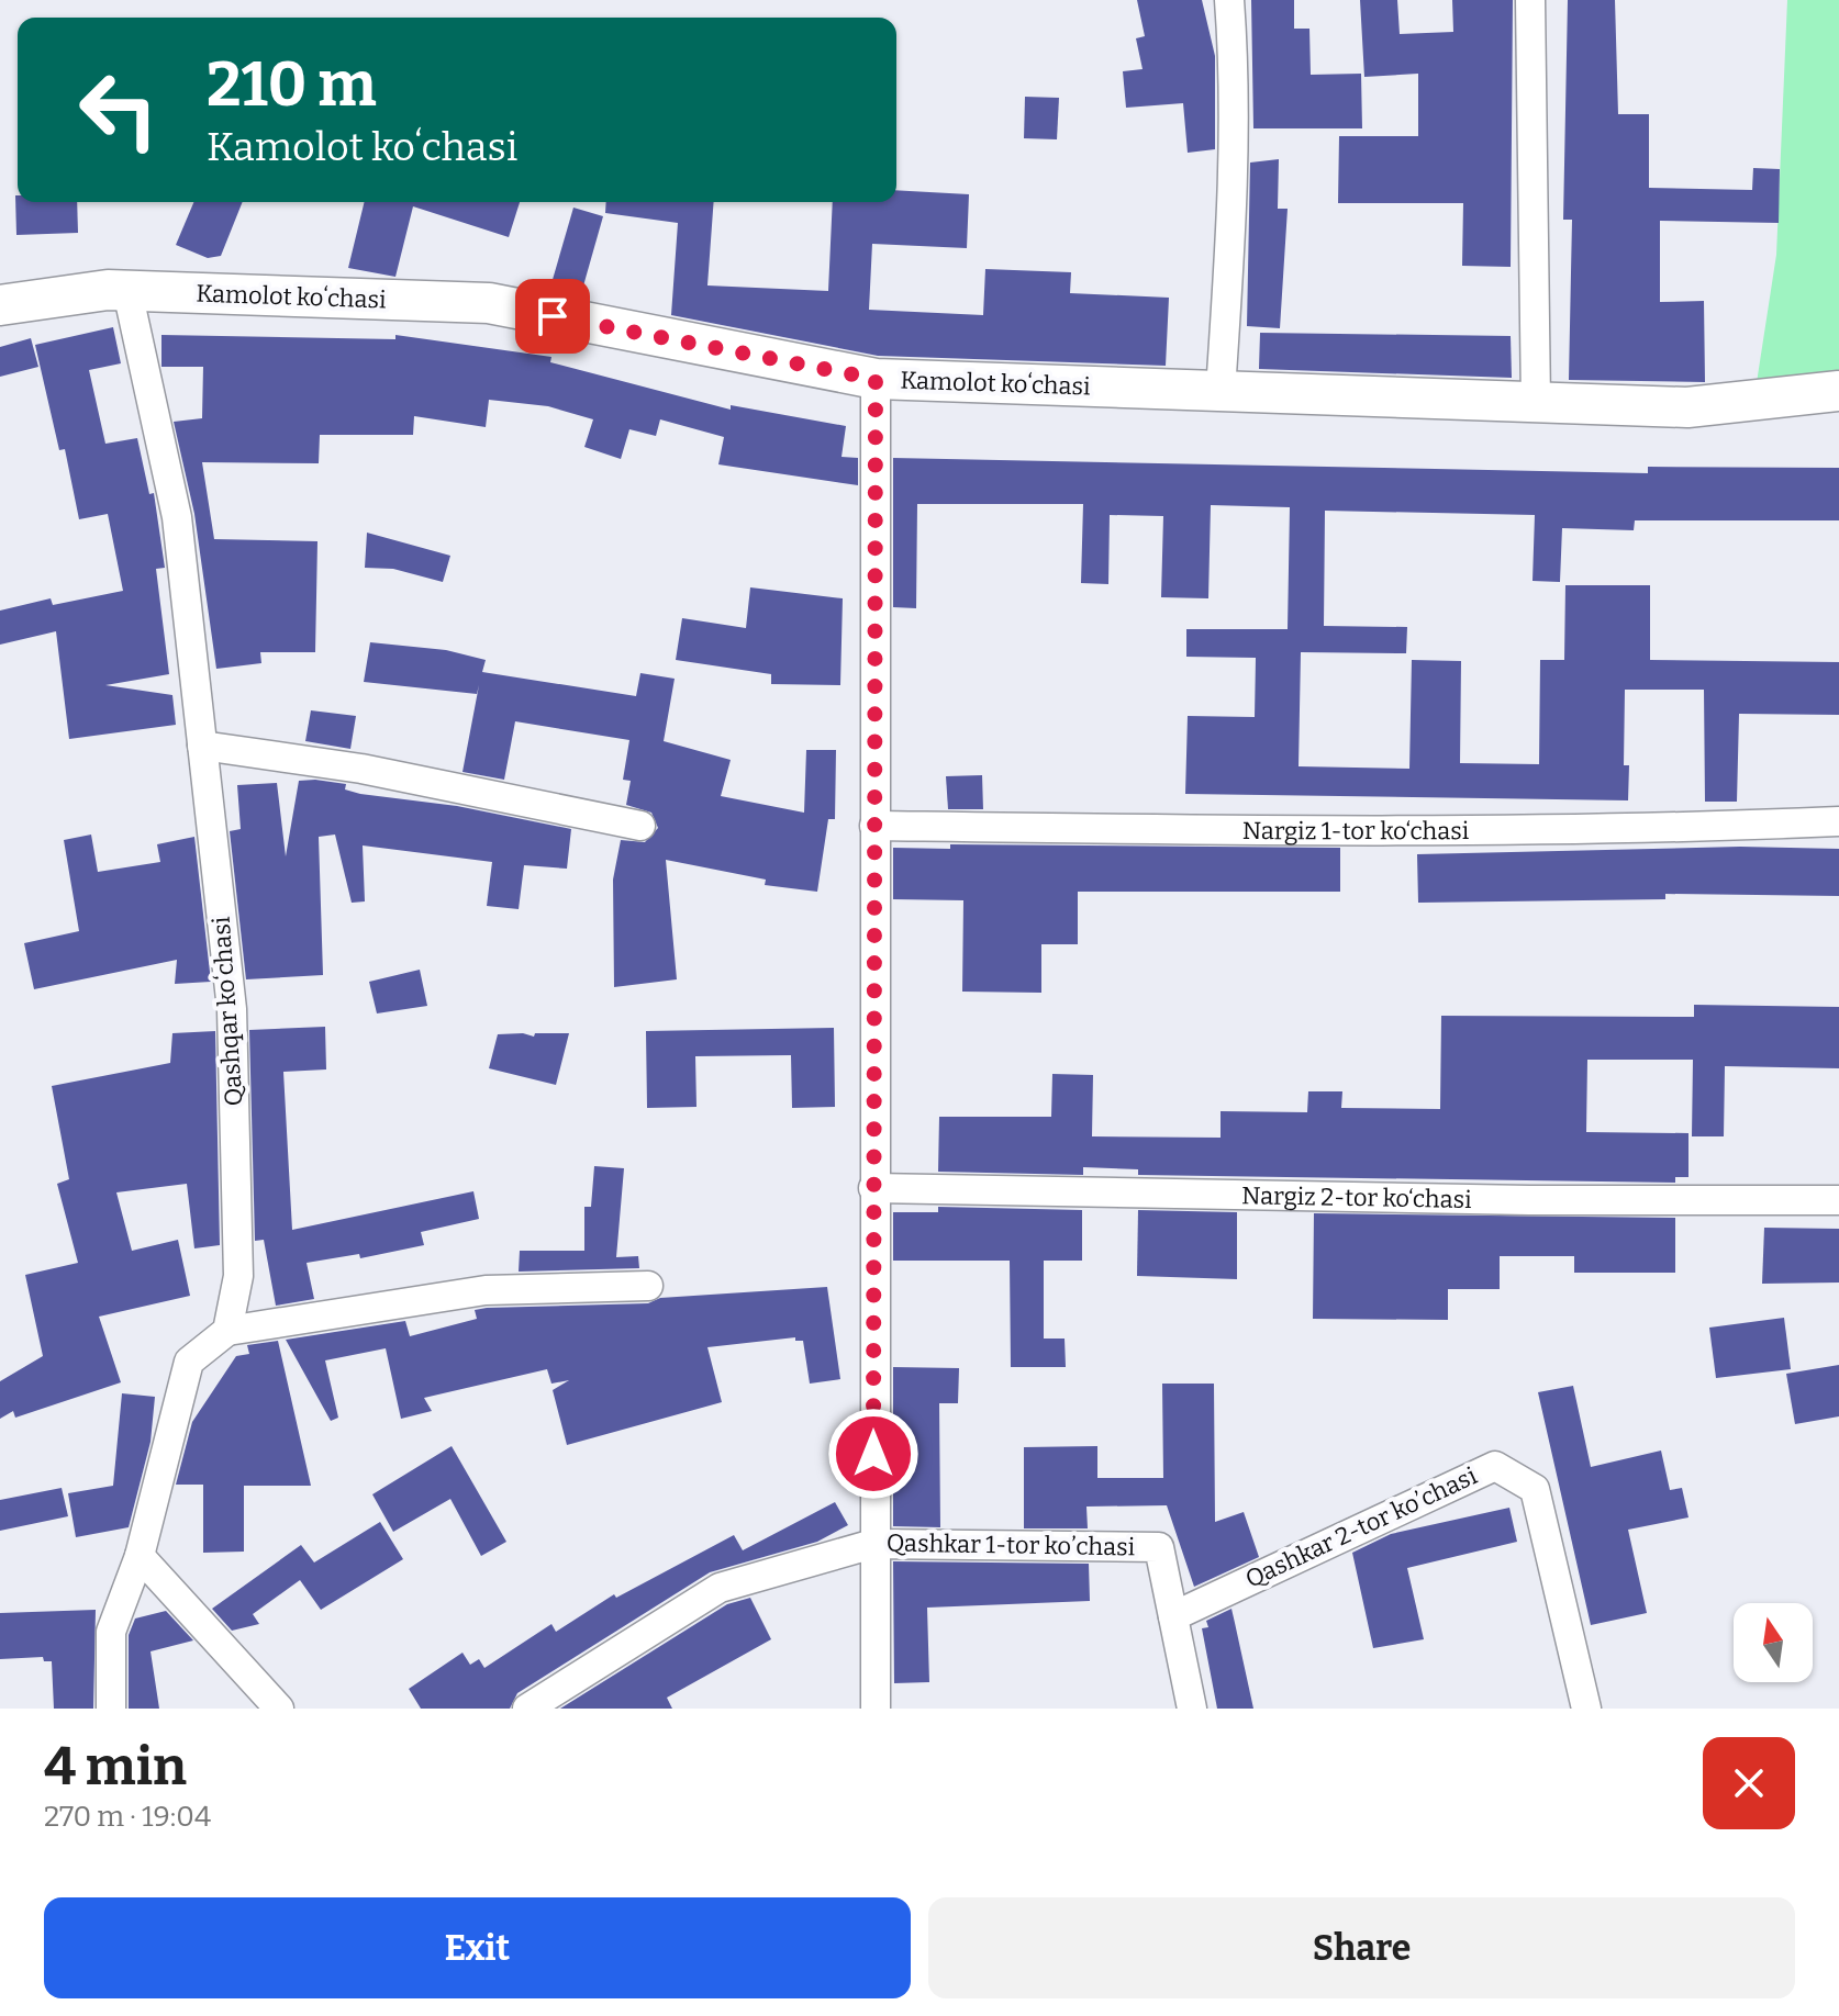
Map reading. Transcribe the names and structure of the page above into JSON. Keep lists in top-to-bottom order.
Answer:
{
  "streets": {
    "street": [
      "Kamolot koʻchasi",
      "Nargiz 1-tor ko‘chasi",
      "Qashqar koʻchasi",
      "Nargiz 2-tor ko‘chasi",
      "Qashkar 2-tor koʼchasi",
      "Qashkar 1-tor koʼchasi"
    ]
  },
  "crossings": [
    ["Kamolot koʻchasi", "Qashqar koʻchasi"],
    ["Qashkar 2-tor koʼchasi", "Qashkar 1-tor koʼchasi"]
  ],
  "north": "top",
  "page": {
    "turn": ["210 m", "Kamolot koʻchasi"],
    "heading": ["4 min", "270 m · 19:04"],
    "buttons": ["Exit", "Share"]
  }
}
